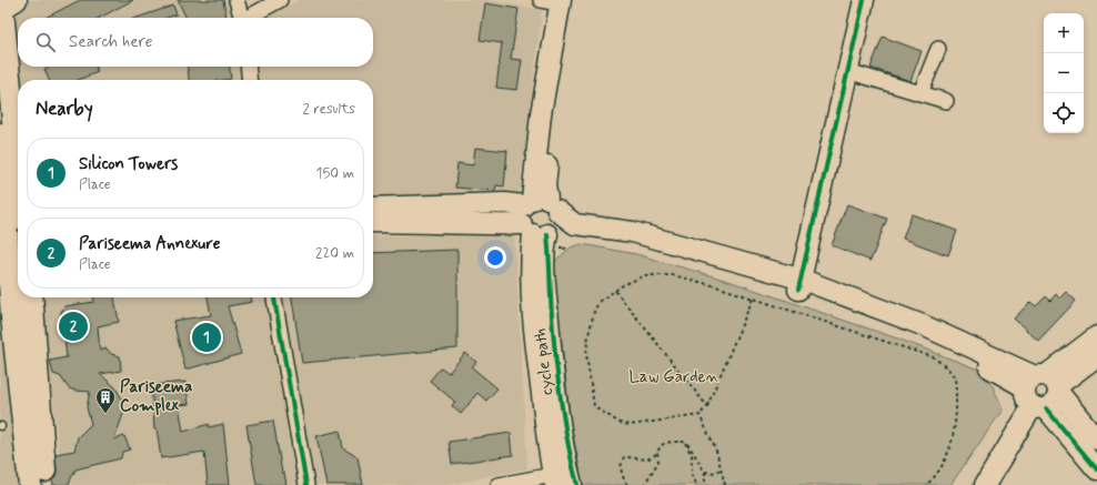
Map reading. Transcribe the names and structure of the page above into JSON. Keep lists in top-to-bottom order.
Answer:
{
  "streets": {
    "cycle path": ["cycle path"]
  },
  "parks": ["Law Garden"],
  "places": {
    "building": ["Pariseema Complex"]
  },
  "page": {
    "map_buttons": ["+", "−"],
    "search": "Search here",
    "heading": ["Nearby", "2 results"],
    "list": [
      {
        "mark": "1",
        "name": "Silicon Towers",
        "note": "Place",
        "value": "150 m"
      },
      {
        "mark": "2",
        "name": "Pariseema Annexure",
        "note": "Place",
        "value": "220 m"
      }
    ],
    "pins": ["2", "1"]
  }
}
